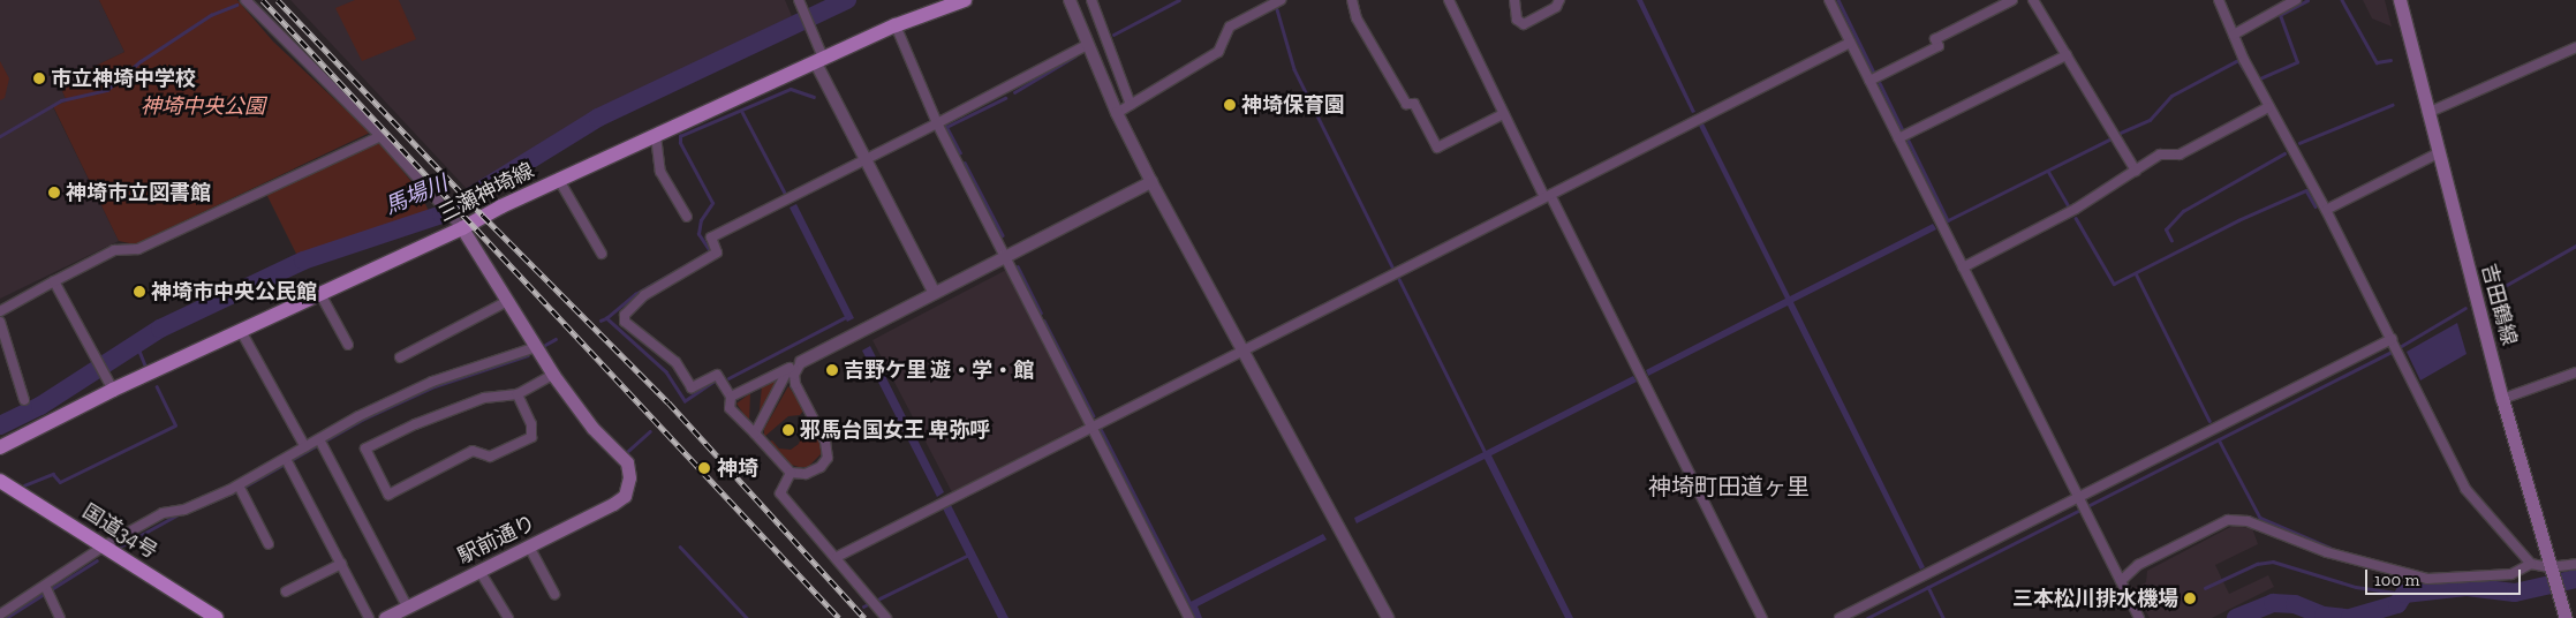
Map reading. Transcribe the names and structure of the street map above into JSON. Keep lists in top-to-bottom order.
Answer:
{
  "streets": {
    "highway": ["国道34号"],
    "main road": ["三瀬神埼線", "吉田鶴線", "駅前通り"]
  },
  "districts": ["神埼町田道ヶ里"],
  "water": ["馬場川"],
  "parks": ["神埼中央公園"],
  "places": [
    "市立神埼中学校",
    "神埼保育園",
    "神埼市立図書館",
    "神埼市中央公民館",
    "吉野ケ里 遊・学・館",
    "邪馬台国女王 卑弥呼",
    "神埼",
    "三本松川排水機場"
  ],
  "scale_bar": "100 m"
}
